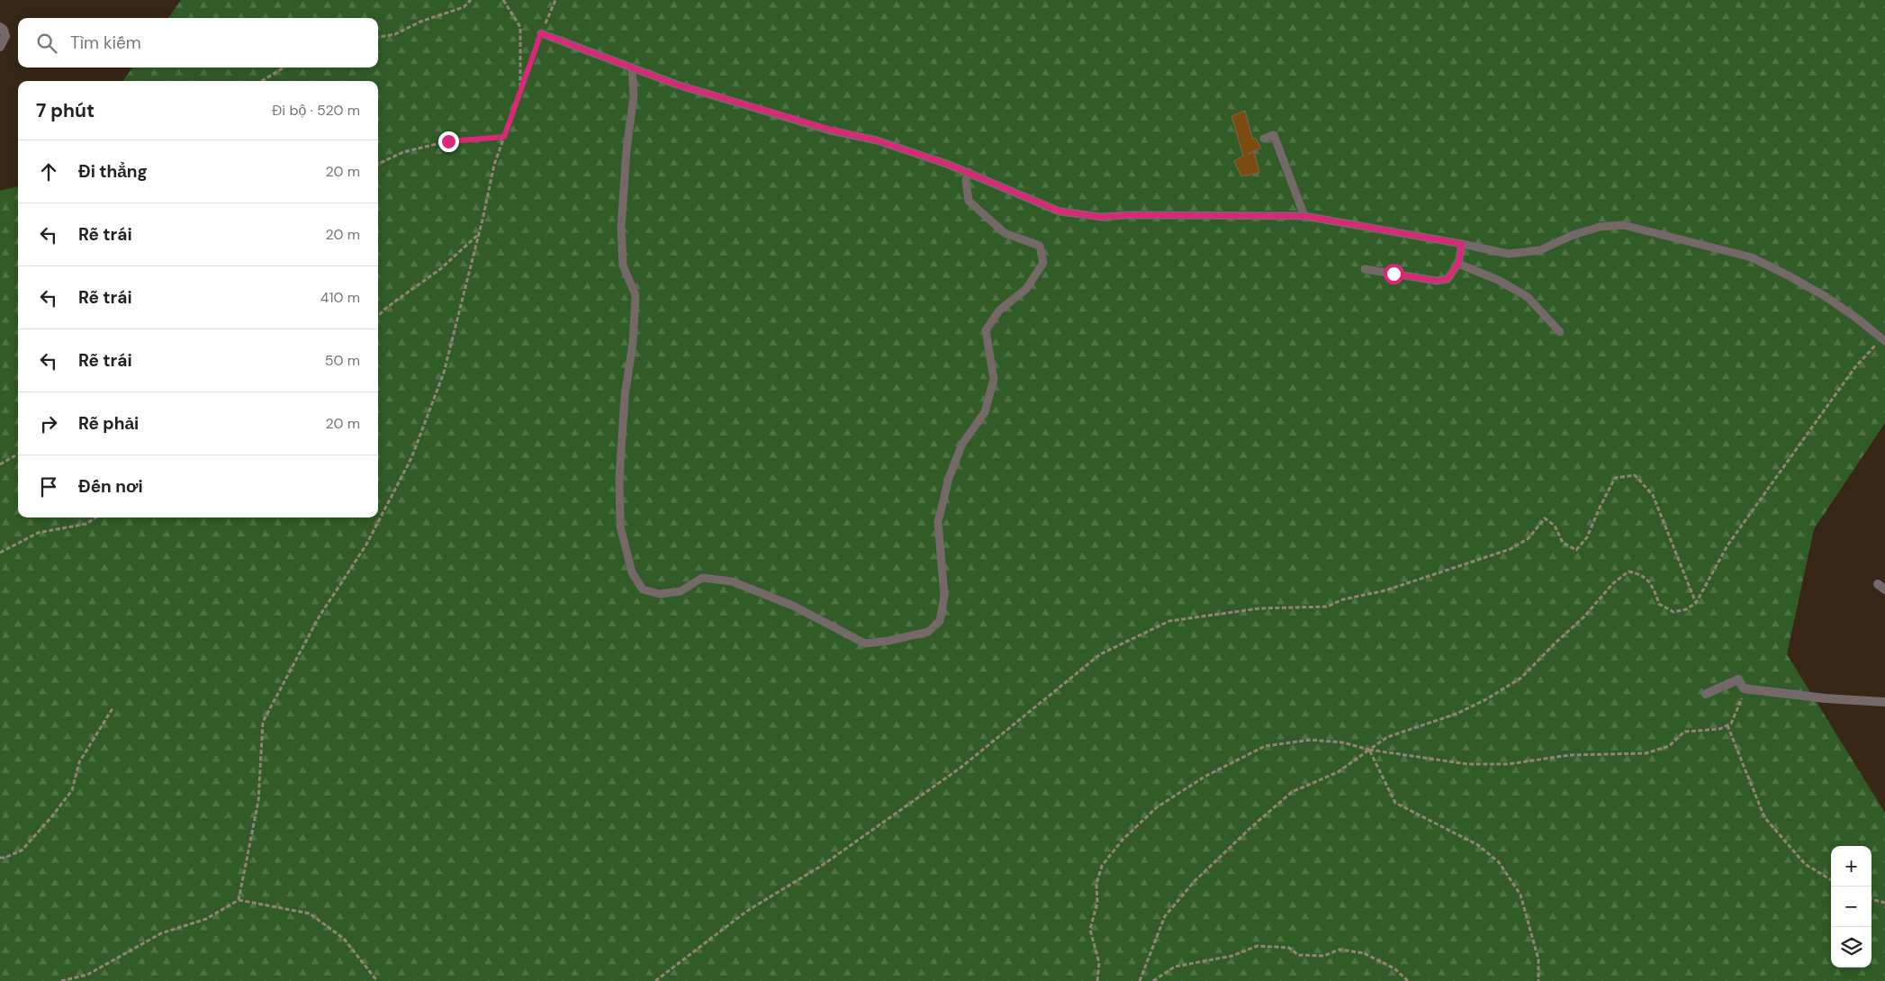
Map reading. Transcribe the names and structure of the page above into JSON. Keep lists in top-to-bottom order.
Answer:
{
  "page": {
    "search": "Tìm kiếm",
    "heading": ["7 phút", "Đi bộ · 520 m"],
    "list": [
      ["Đi thẳng", "20 m"],
      ["Rẽ trái", "20 m"],
      ["Rẽ trái", "410 m"],
      ["Rẽ trái", "50 m"],
      ["Rẽ phải", "20 m"],
      "Đến nơi"
    ],
    "map_buttons": ["+", "−"]
  }
}
